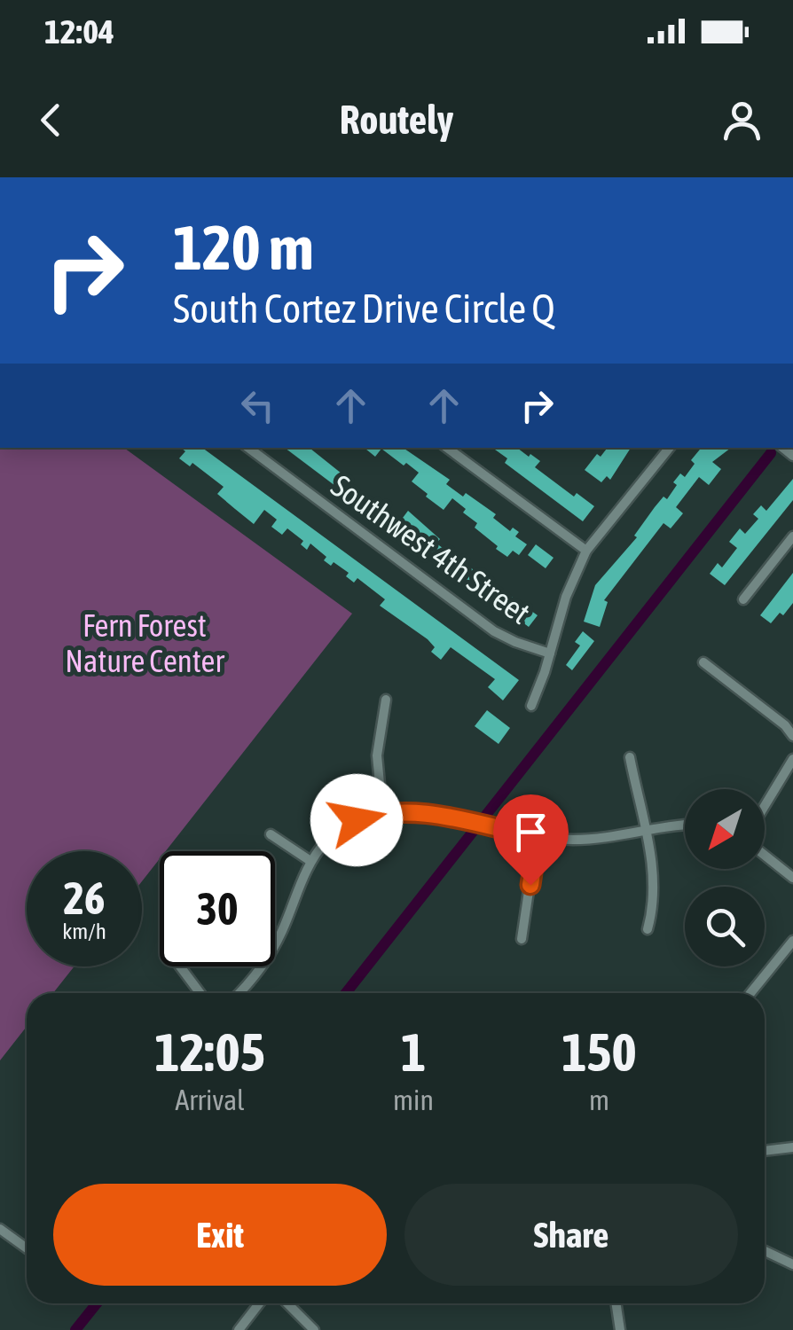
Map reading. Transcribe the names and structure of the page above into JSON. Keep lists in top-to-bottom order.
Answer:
{
  "streets": {
    "street": ["Southwest 4th Street"]
  },
  "parks": ["Fern Forest Nature Center"],
  "north": "bottom left",
  "page": {
    "status": "12:04",
    "header": "Routely",
    "turn": ["120 m", "South Cortez Drive Circle Q"],
    "speed": "26 km/h",
    "limit": "30",
    "eta": [
      "12:05",
      "Arrival",
      "1",
      "min",
      "150",
      "m"
    ],
    "buttons": ["Exit", "Share"]
  }
}
